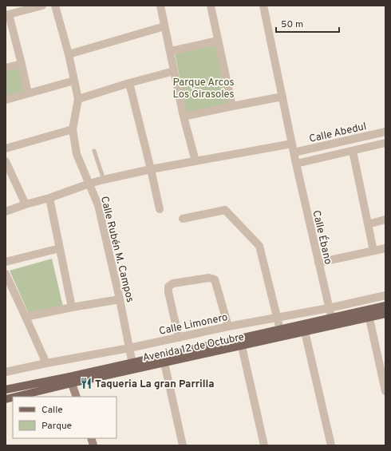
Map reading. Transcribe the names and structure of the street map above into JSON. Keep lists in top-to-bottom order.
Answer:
{
  "streets": {
    "main road": ["Avenida 12 de Octubre"],
    "street": [
      "Calle Abedul",
      "Calle Ébano",
      "Calle Rubén M. Campos",
      "Calle Limonero"
    ]
  },
  "crossings": [
    ["Calle Abedul", "Calle Ébano"],
    ["Calle Ébano", "Calle Limonero"],
    ["Calle Ébano", "Avenida 12 de Octubre"],
    ["Calle Rubén M. Campos", "Calle Limonero"],
    ["Calle Rubén M. Campos", "Avenida 12 de Octubre"]
  ],
  "parks": ["Parque Arcos Los Girasoles"],
  "places": {
    "restaurant": ["Taqueria La gran Parrilla"]
  },
  "legend": ["Calle", "Parque"],
  "scale_bar": "50 m"
}
